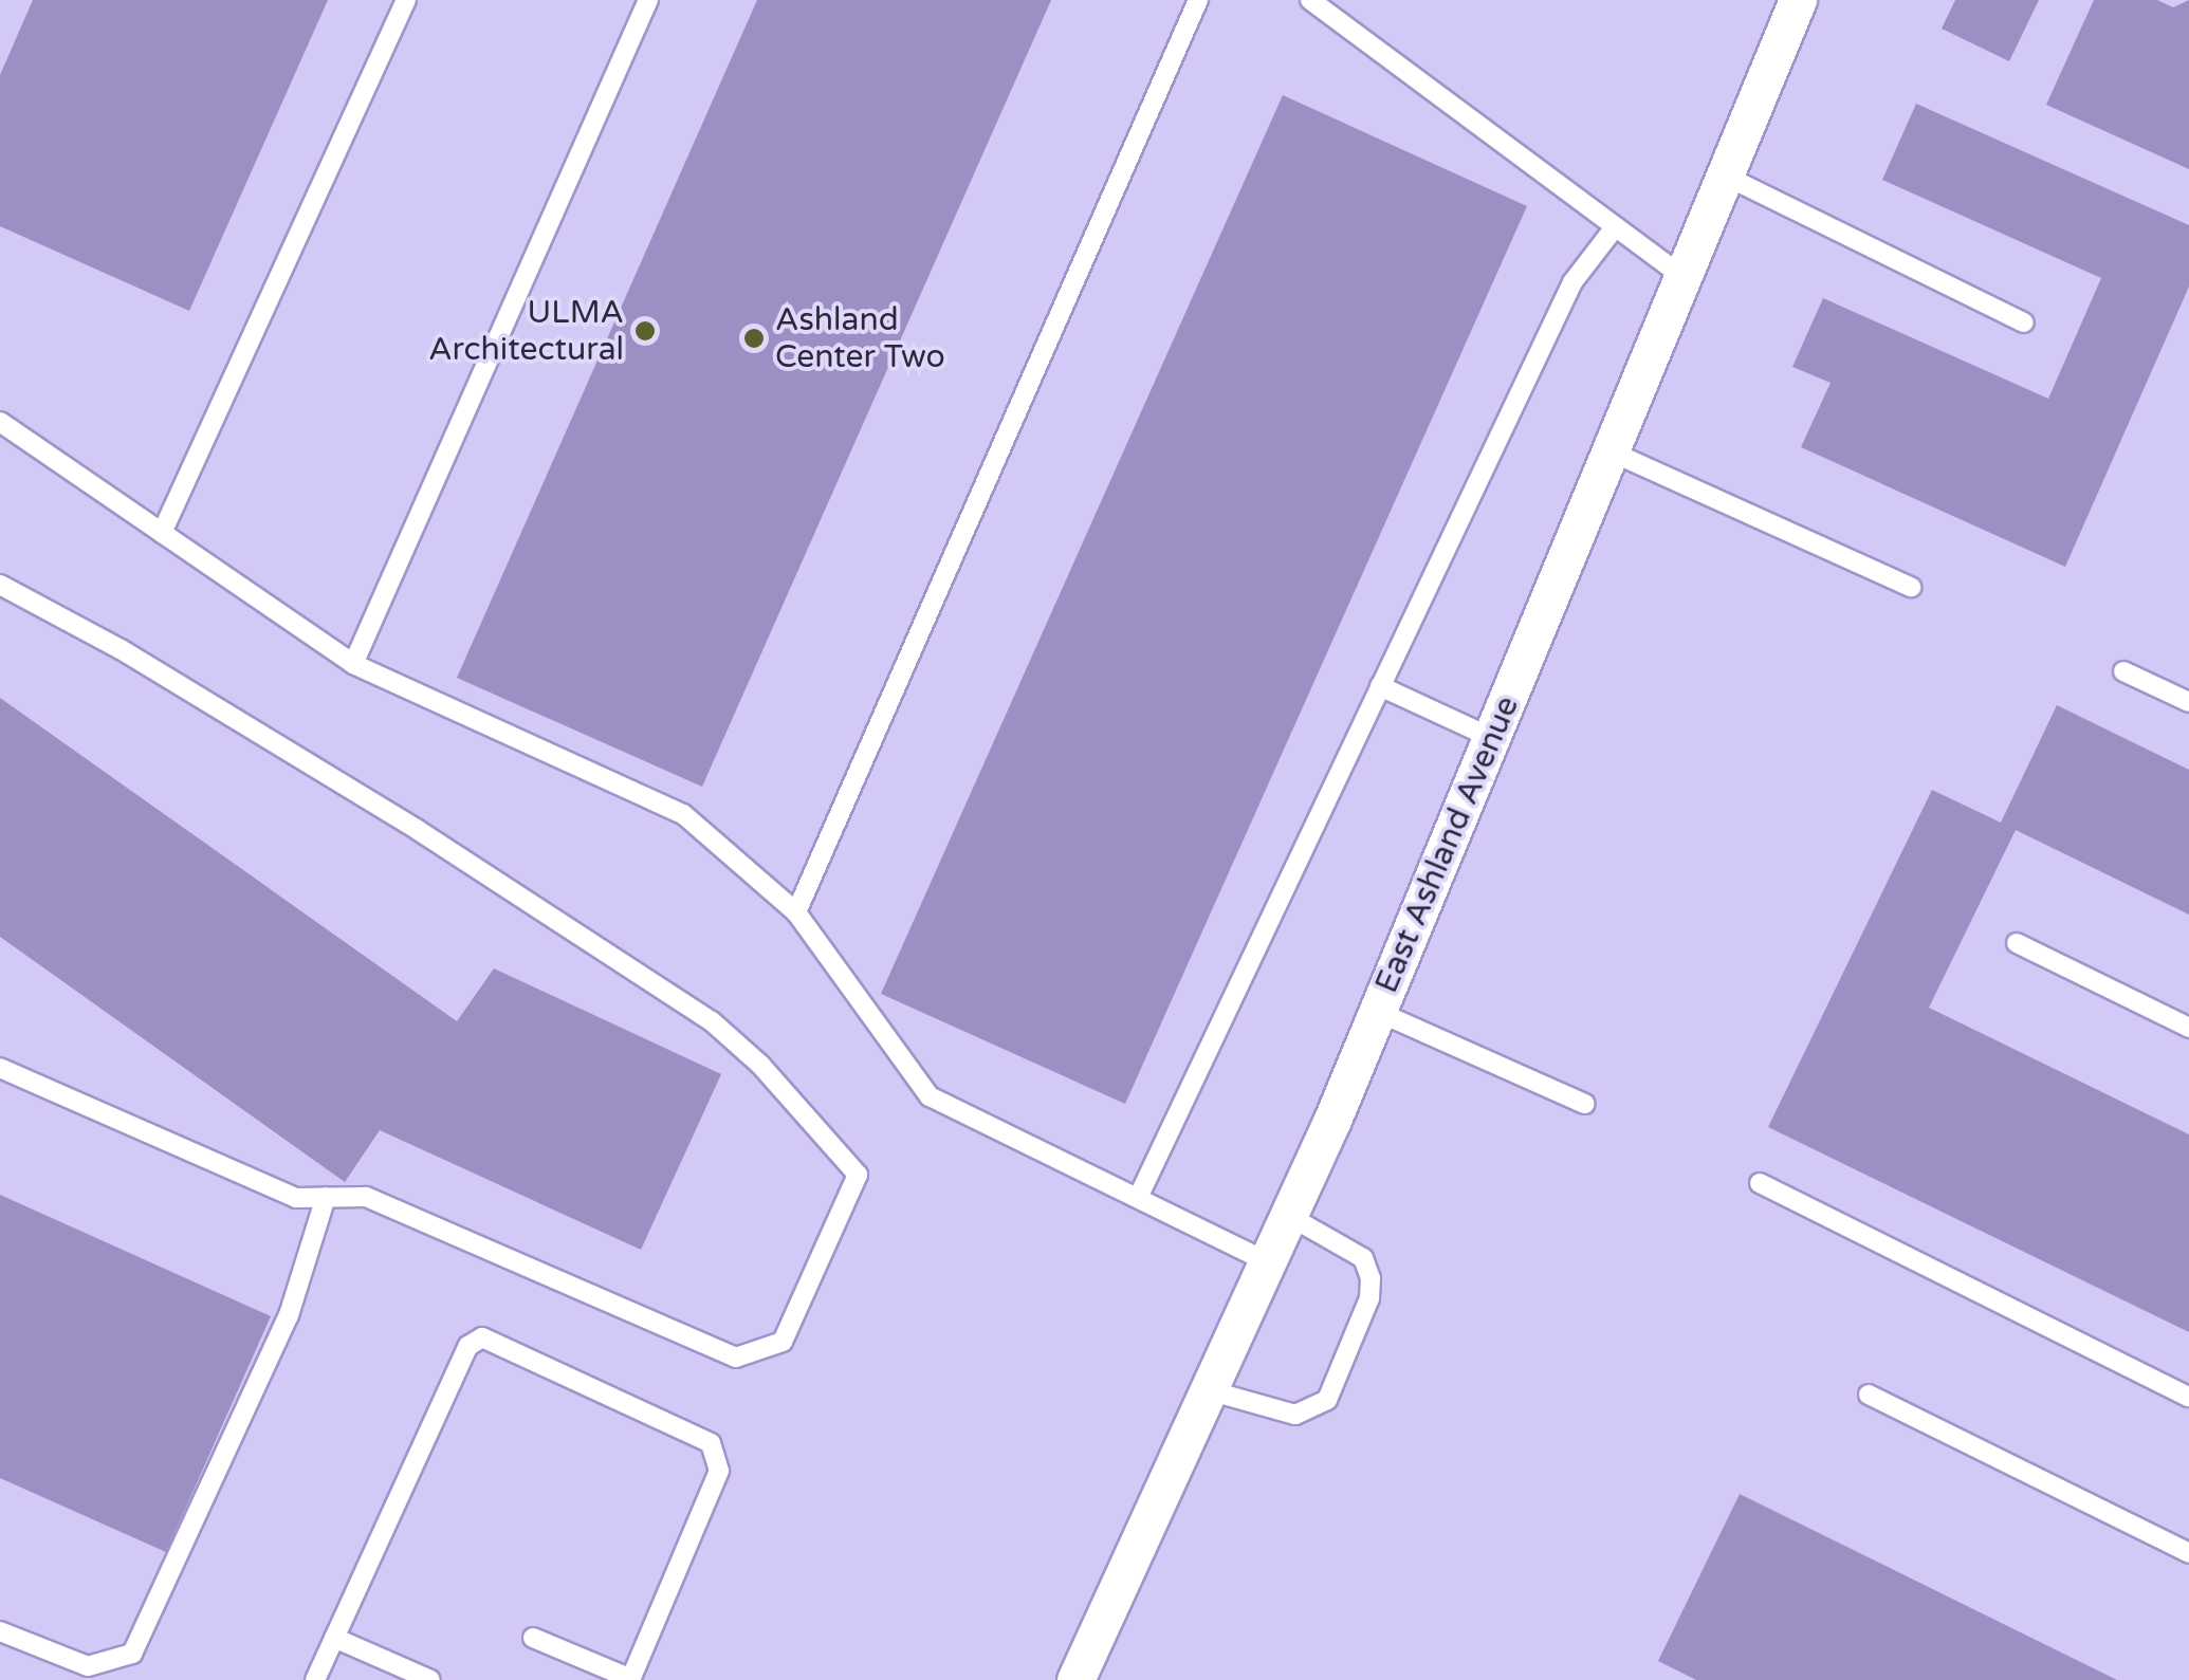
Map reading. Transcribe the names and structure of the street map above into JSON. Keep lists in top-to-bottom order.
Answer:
{
  "streets": {
    "street": ["East Ashland Avenue"]
  },
  "places": ["ULMA Architectural", "Ashland Center Two"]
}
